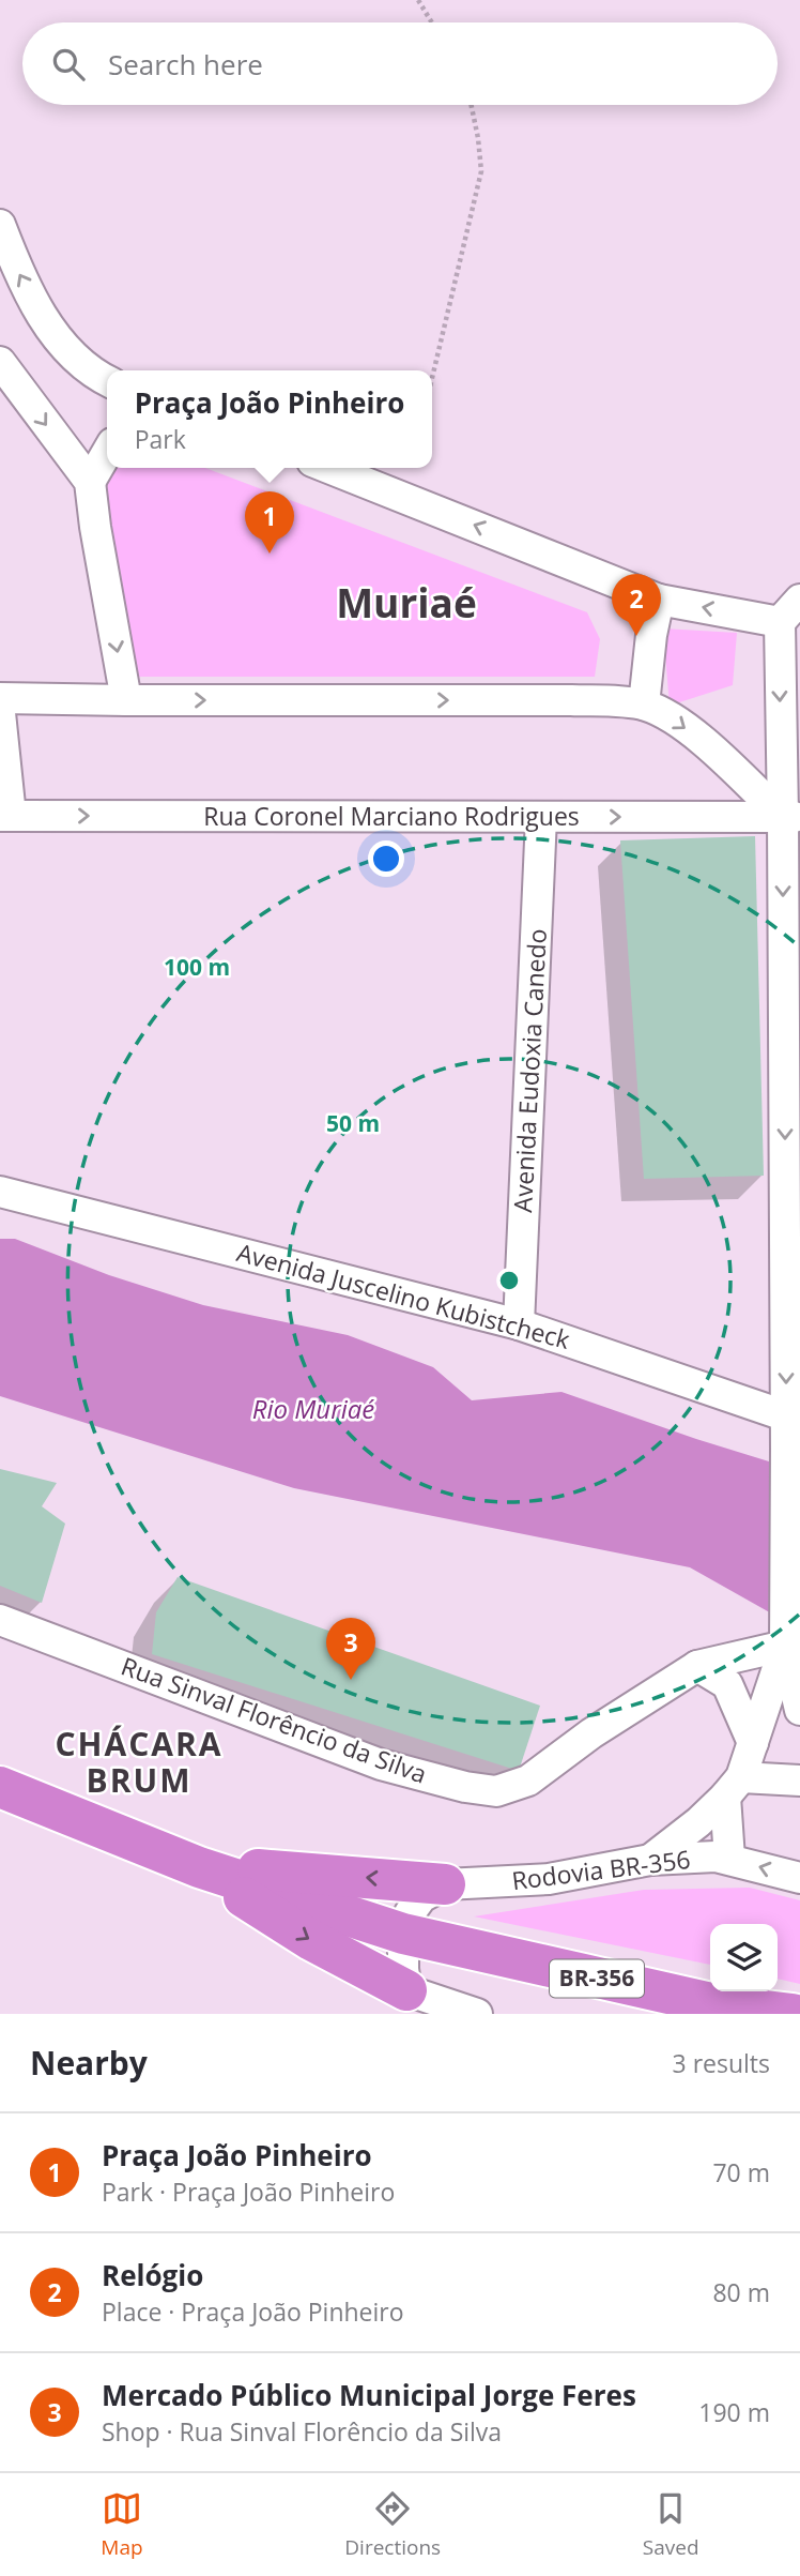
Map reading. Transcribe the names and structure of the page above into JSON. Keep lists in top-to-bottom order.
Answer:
{
  "streets": {
    "highway": ["BR-356"],
    "street": [
      "Rua Coronel Marciano Rodrigues",
      "Avenida Eudoxia Canedo",
      "Avenida Juscelino Kubistcheck",
      "Rua Sinval Florêncio da Silva",
      "Rodovia BR-356"
    ]
  },
  "crossings": [
    ["Rua Coronel Marciano Rodrigues", "Avenida Eudoxia Canedo"],
    ["Avenida Eudoxia Canedo", "Avenida Juscelino Kubistcheck"]
  ],
  "districts": ["Muriaé", "CHÁCARA BRUM"],
  "water": ["Rio Muriaé"],
  "page": {
    "search": "Search here",
    "popup": ["Praça João Pinheiro", "Park"],
    "pins": ["1", "2", "3"],
    "heading": ["Nearby", "3 results"],
    "list": [
      {
        "mark": "1",
        "name": "Praça João Pinheiro",
        "note": "Park · Praça João Pinheiro",
        "value": "70 m"
      },
      {
        "mark": "2",
        "name": "Relógio",
        "note": "Place · Praça João Pinheiro",
        "value": "80 m"
      },
      {
        "mark": "3",
        "name": "Mercado Público Municipal Jorge Feres",
        "note": "Shop · Rua Sinval Florêncio da Silva",
        "value": "190 m"
      }
    ],
    "nav": ["Map", "Directions", "Saved"]
  },
  "rings": ["100 m", "50 m"]
}
